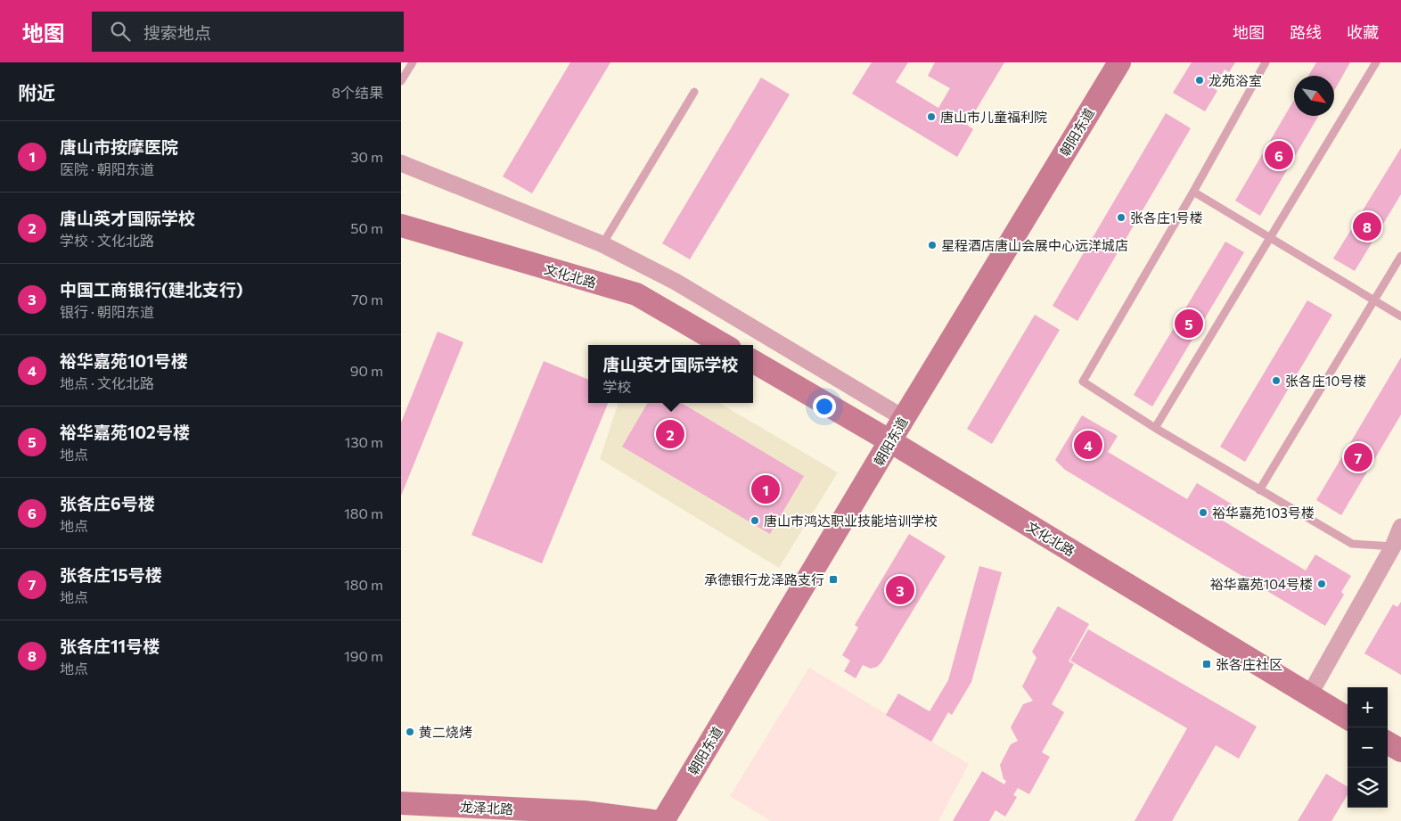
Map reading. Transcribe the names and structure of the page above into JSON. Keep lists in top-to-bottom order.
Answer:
{
  "streets": {
    "main road": ["朝阳东道", "文化北路", "龙泽北路"]
  },
  "crossings": [
    ["朝阳东道", "文化北路"]
  ],
  "places": {
    "other": [
      "龙苑浴室",
      "唐山市儿童福利院",
      "张各庄1号楼",
      "星程酒店唐山会展中心远洋城店",
      "张各庄10号楼",
      "裕华嘉苑103号楼",
      "唐山市鸿达职业技能培训学校",
      "裕华嘉苑104号楼",
      "黄二烧烤"
    ],
    "transit": ["承德银行龙泽路支行", "张各庄社区"]
  },
  "north": "bottom right",
  "page": {
    "header": "地图",
    "search": "搜索地点",
    "nav": ["地图", "路线", "收藏"],
    "heading": ["附近", "8个结果"],
    "list": [
      {
        "mark": "1",
        "name": "唐山市按摩医院",
        "note": "医院 · 朝阳东道",
        "value": "30 m"
      },
      {
        "mark": "2",
        "name": "唐山英才国际学校",
        "note": "学校 · 文化北路",
        "value": "50 m"
      },
      {
        "mark": "3",
        "name": "中国工商银行(建北支行)",
        "note": "银行 · 朝阳东道",
        "value": "70 m"
      },
      {
        "mark": "4",
        "name": "裕华嘉苑101号楼",
        "note": "地点 · 文化北路",
        "value": "90 m"
      },
      {
        "mark": "5",
        "name": "裕华嘉苑102号楼",
        "note": "地点",
        "value": "130 m"
      },
      {
        "mark": "6",
        "name": "张各庄6号楼",
        "note": "地点",
        "value": "180 m"
      },
      {
        "mark": "7",
        "name": "张各庄15号楼",
        "note": "地点",
        "value": "180 m"
      },
      {
        "mark": "8",
        "name": "张各庄11号楼",
        "note": "地点",
        "value": "190 m"
      }
    ],
    "pins": [
      "6",
      "8",
      "5",
      "2",
      "4",
      "7",
      "1",
      "3"
    ],
    "popup": ["唐山英才国际学校", "学校"],
    "map_buttons": ["+", "−"]
  }
}
